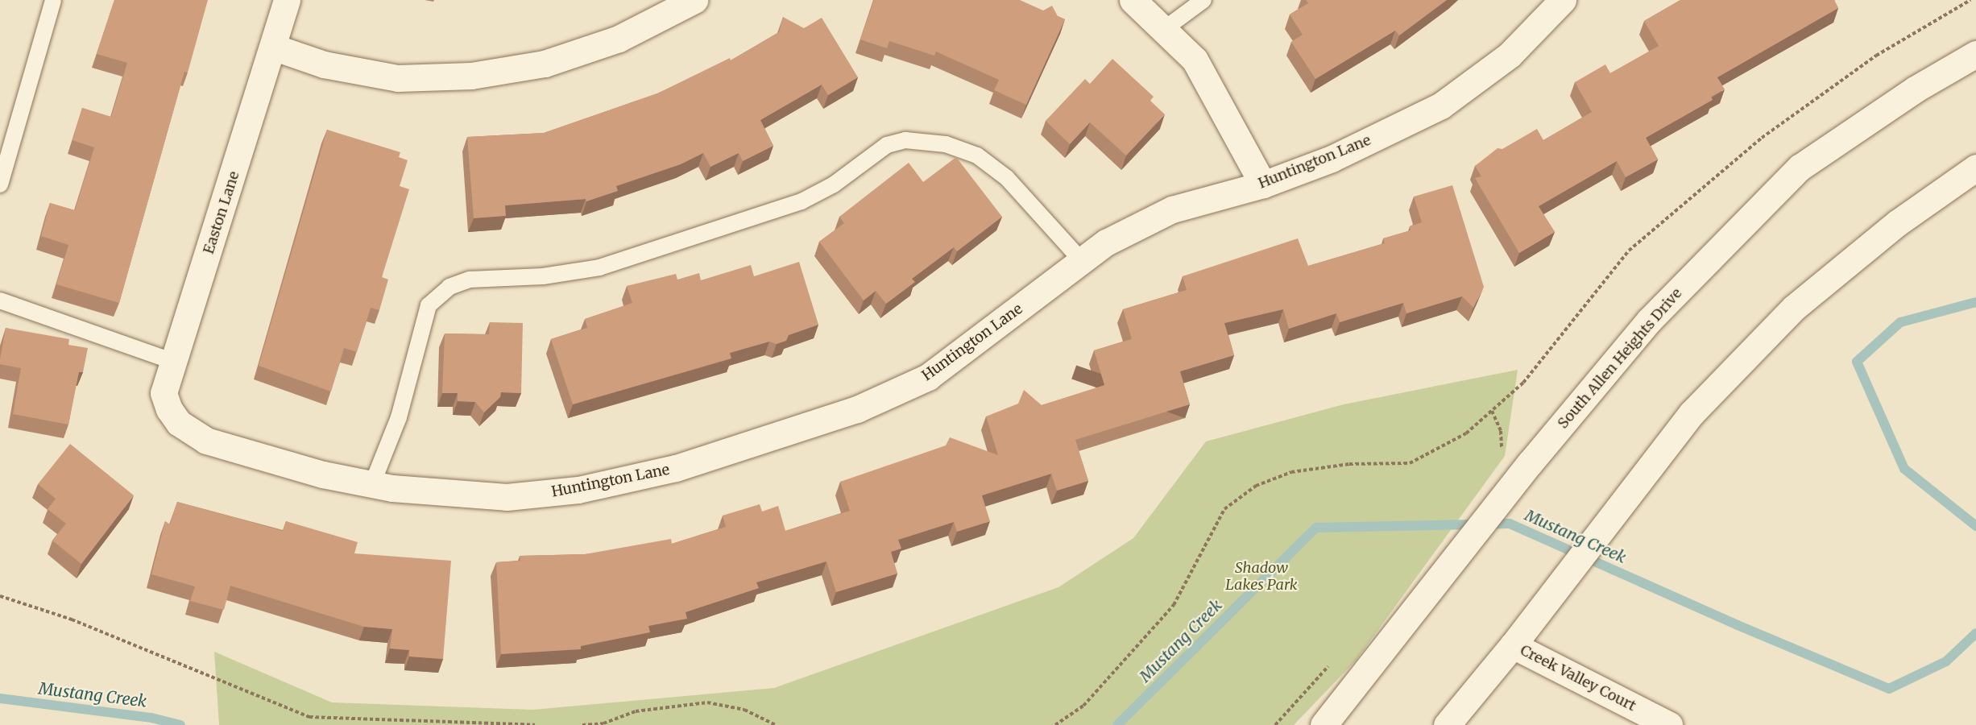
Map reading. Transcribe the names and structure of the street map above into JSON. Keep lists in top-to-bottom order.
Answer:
{
  "streets": {
    "street": [
      "Huntington Lane",
      "Easton Lane",
      "South Allen Heights Drive",
      "Creek Valley Court"
    ]
  },
  "crossings": [
    ["Huntington Lane", "Easton Lane"]
  ],
  "water": ["Mustang Creek"],
  "parks": ["Shadow Lakes Park"]
}
